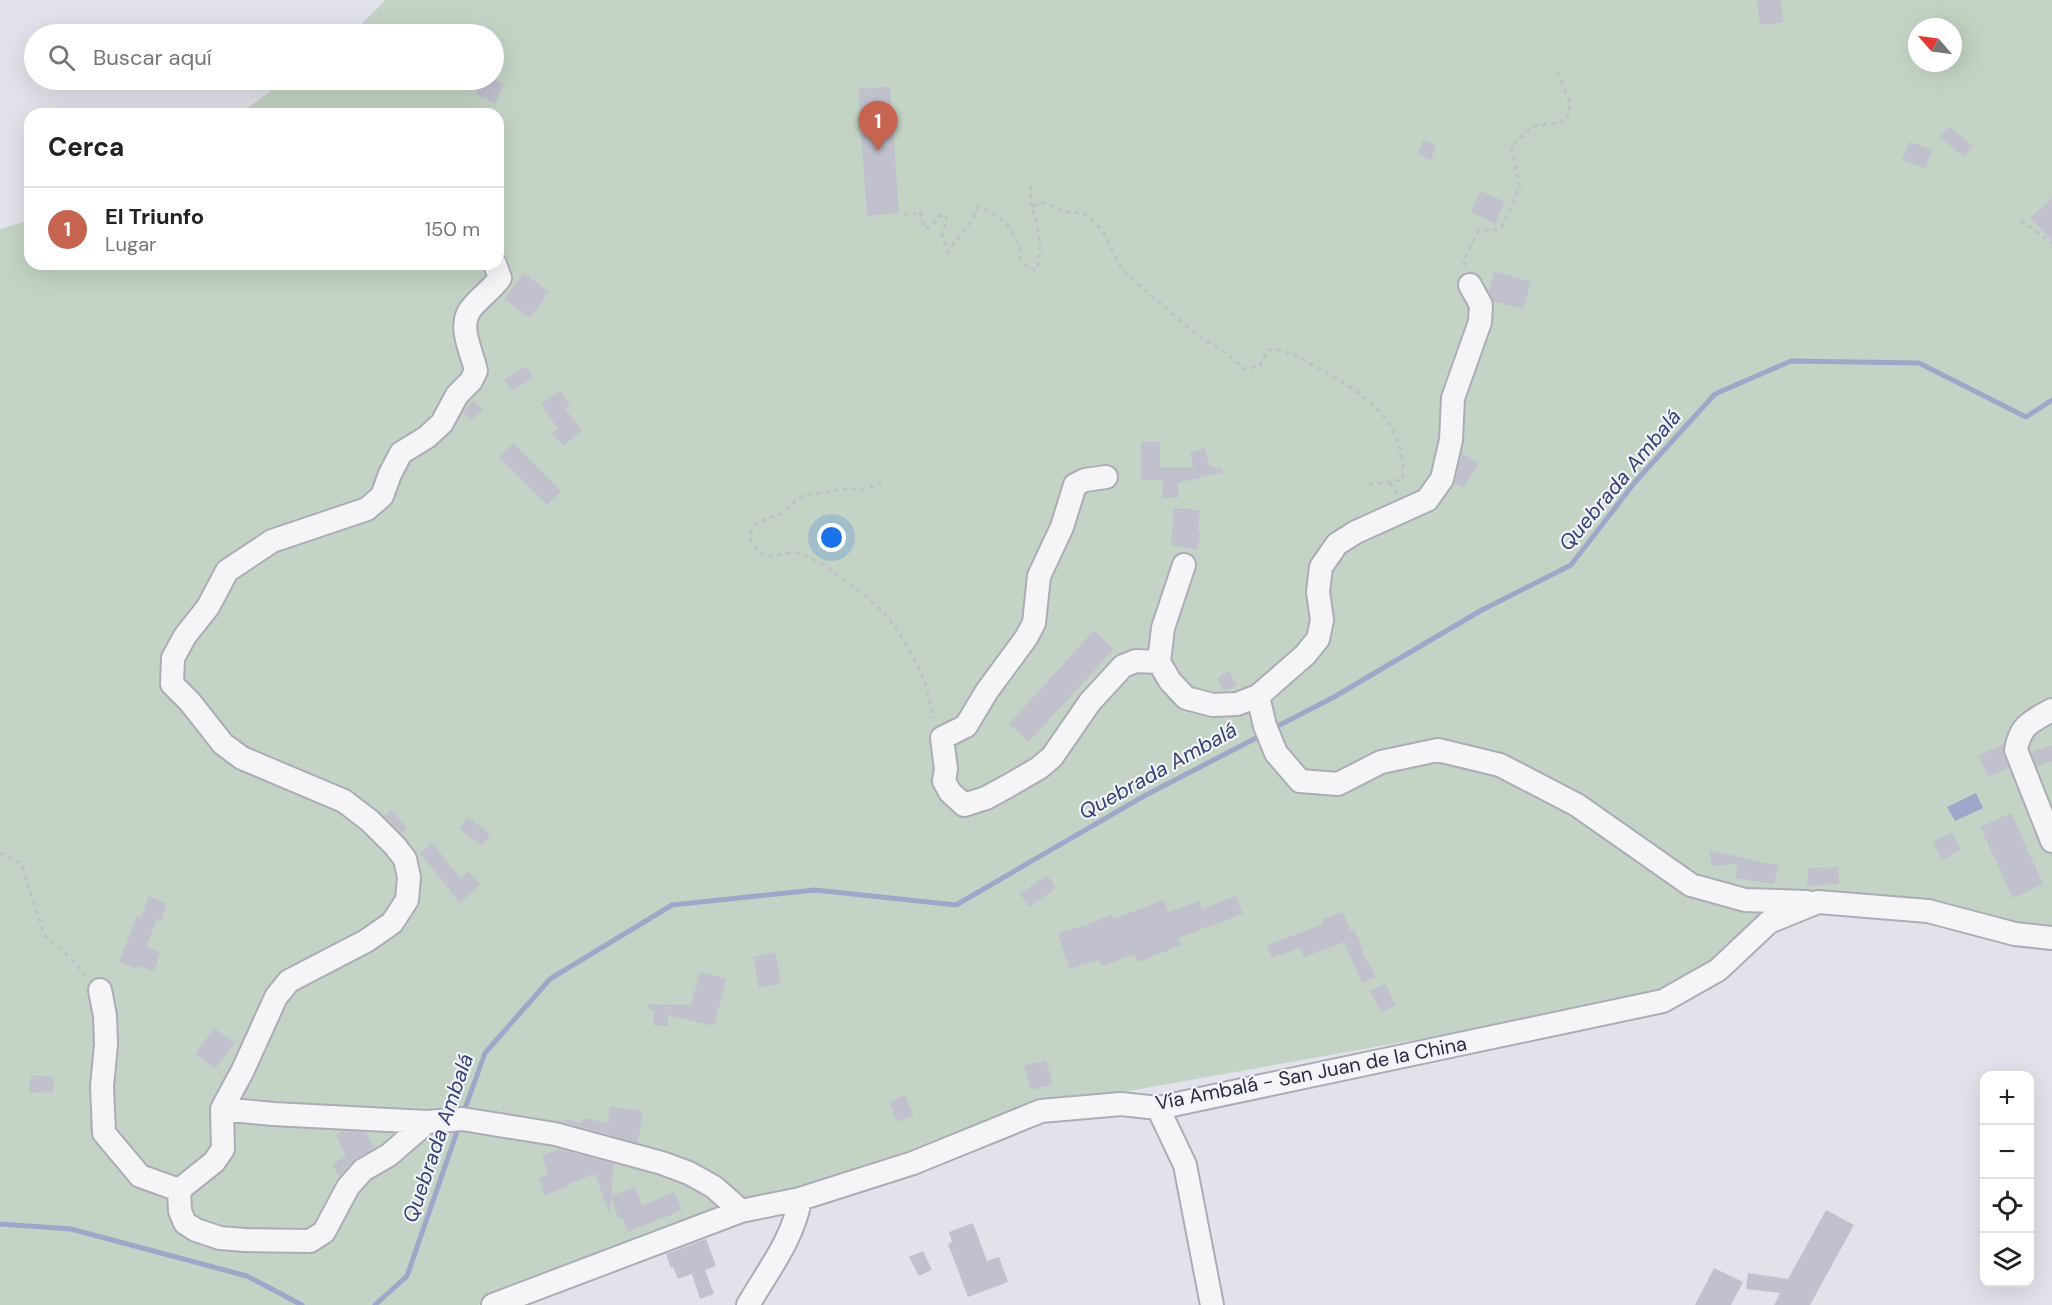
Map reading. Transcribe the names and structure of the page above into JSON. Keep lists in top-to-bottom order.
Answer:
{
  "streets": {
    "street": ["Vía Ambalá - San Juan de la China"]
  },
  "water": ["Quebrada Ambalá"],
  "north": "top left",
  "page": {
    "search": "Buscar aquí",
    "pins": "1",
    "heading": "Cerca",
    "list": [
      {
        "mark": "1",
        "name": "El Triunfo",
        "note": "Lugar",
        "value": "150 m"
      }
    ],
    "map_buttons": ["+", "−"]
  }
}
